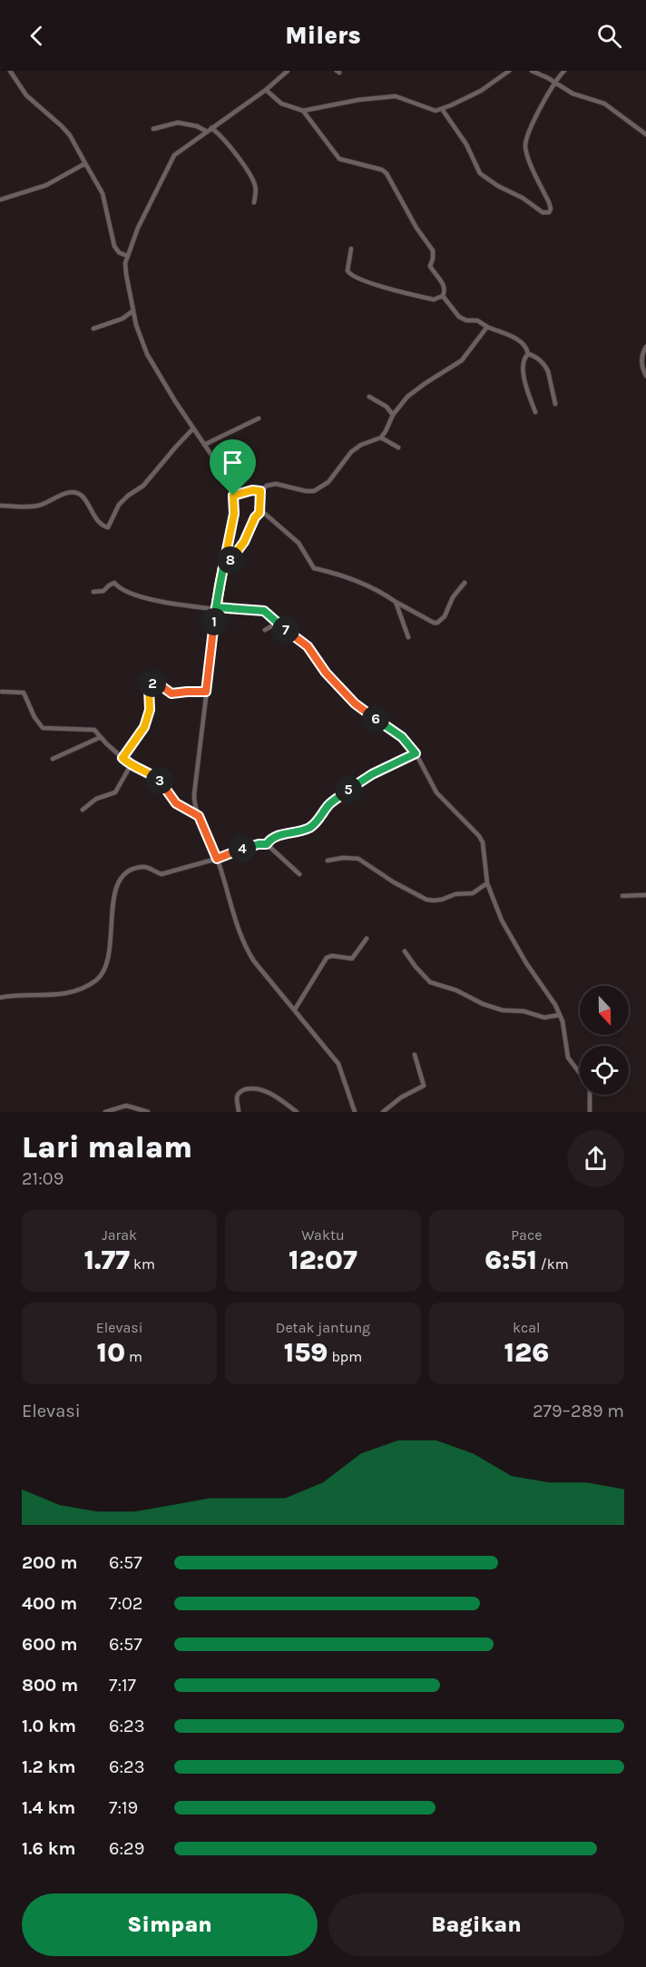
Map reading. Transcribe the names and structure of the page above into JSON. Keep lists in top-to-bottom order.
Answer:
{
  "north": "bottom",
  "page": {
    "header": "Milers",
    "pins": [
      "8",
      "1",
      "7",
      "2",
      "6",
      "3",
      "5",
      "4"
    ],
    "heading": ["Lari malam", "21:09"],
    "stats": [
      ["Jarak", "1.77 km"],
      ["Waktu", "12:07"],
      ["Pace", "6:51 /km"],
      ["Elevasi", "10 m"],
      ["Detak jantung", "159 bpm"],
      ["kcal", "126"]
    ],
    "chart": ["Elevasi", "279–289 m"],
    "list": [
      {
        "name": "200 m",
        "note": "6:57"
      },
      {
        "name": "400 m",
        "note": "7:02"
      },
      {
        "name": "600 m",
        "note": "6:57"
      },
      {
        "name": "800 m",
        "note": "7:17"
      },
      {
        "name": "1.0 km",
        "note": "6:23"
      },
      {
        "name": "1.2 km",
        "note": "6:23"
      },
      {
        "name": "1.4 km",
        "note": "7:19"
      },
      {
        "name": "1.6 km",
        "note": "6:29"
      }
    ],
    "buttons": ["Simpan", "Bagikan"]
  }
}
